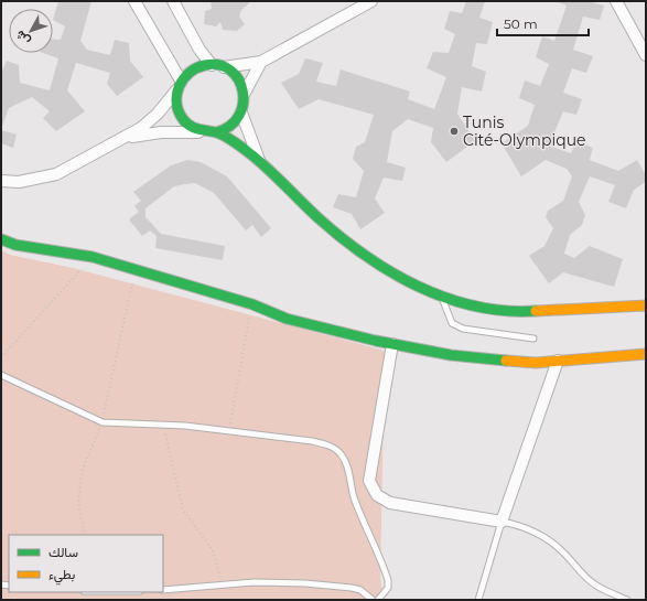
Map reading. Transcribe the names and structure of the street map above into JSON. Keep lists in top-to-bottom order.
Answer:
{
  "places": ["Tunis Cité-Olympique"],
  "legend": ["سالك", "بطيء"],
  "scale_bar": "50 m",
  "north": "bottom left"
}
